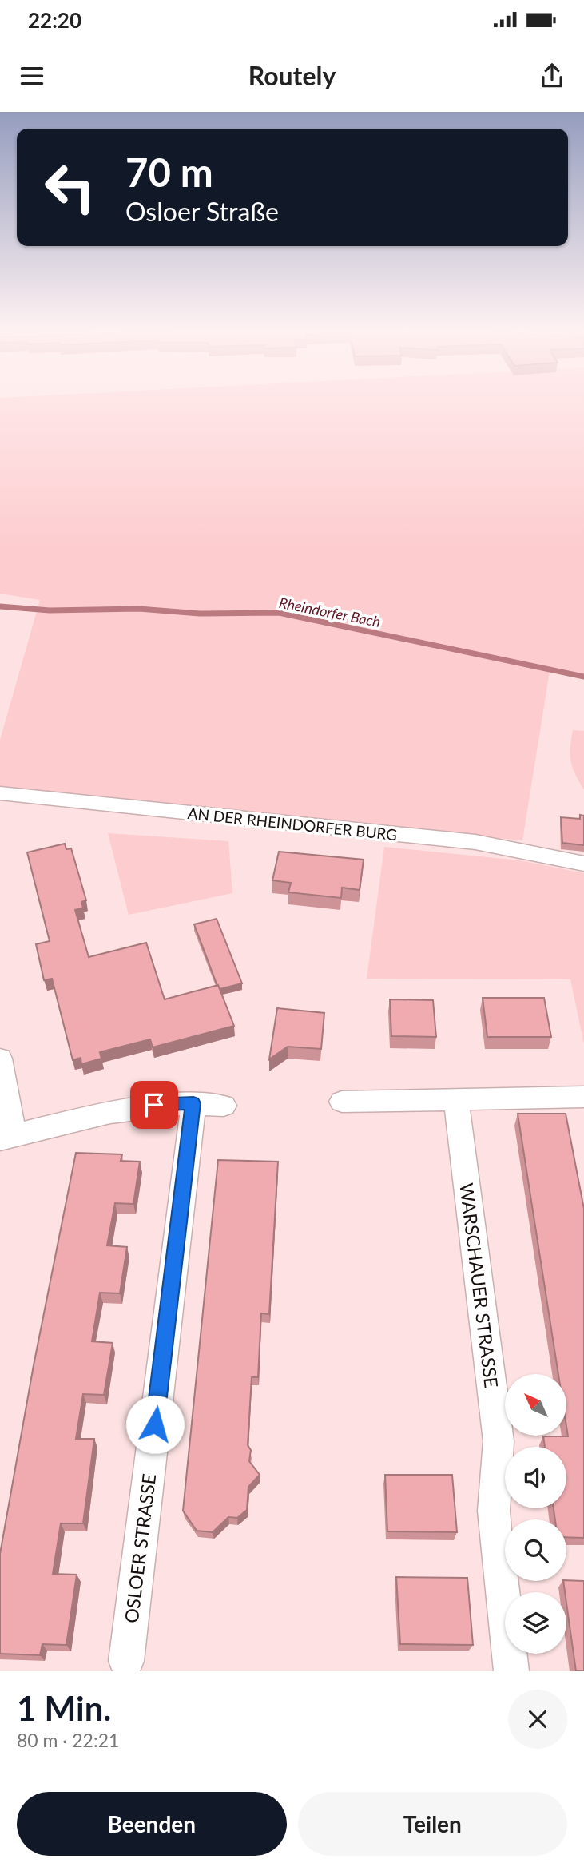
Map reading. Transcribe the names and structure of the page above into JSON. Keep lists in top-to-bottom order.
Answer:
{
  "streets": {
    "street": ["AN DER RHEINDORFER BURG", "WARSCHAUER STRASSE", "OSLOER STRASSE"]
  },
  "water": ["Rheindorfer Bach"],
  "north": "top left",
  "page": {
    "status": "22:20",
    "header": "Routely",
    "turn": ["70 m", "Osloer Straße"],
    "heading": ["1 Min.", "80 m · 22:21"],
    "buttons": ["Beenden", "Teilen"]
  }
}
